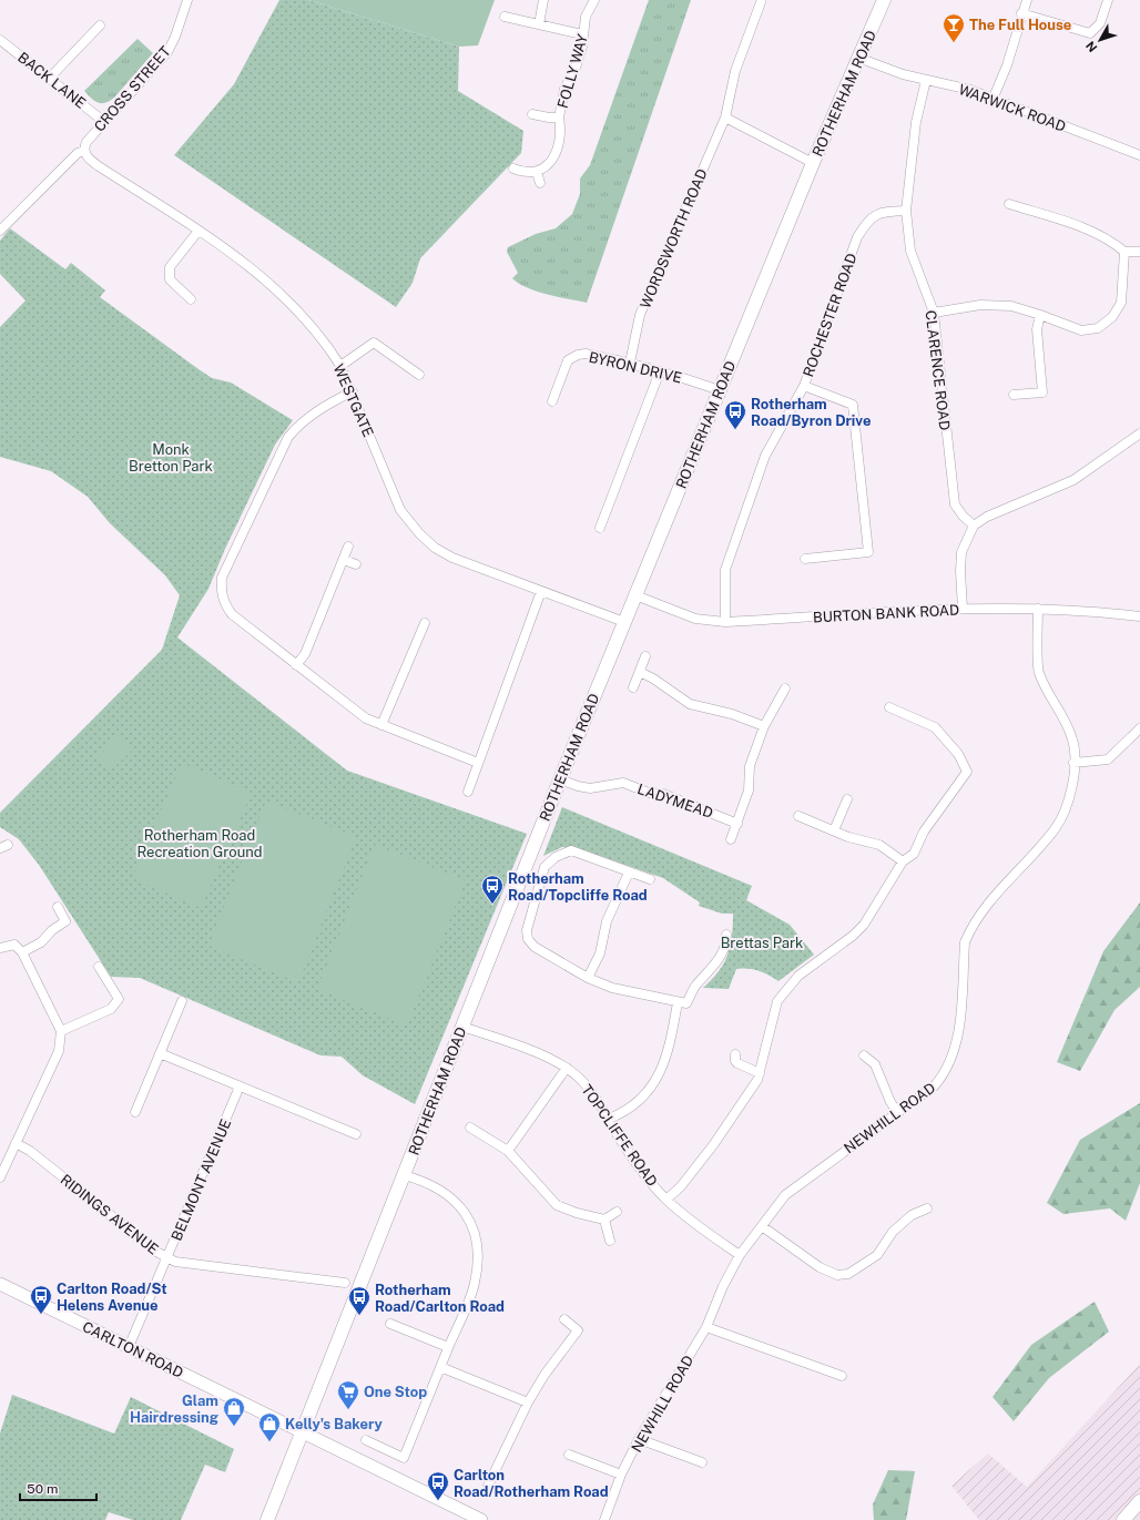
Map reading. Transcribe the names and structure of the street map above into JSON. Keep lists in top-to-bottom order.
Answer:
{
  "streets": {
    "main road": ["ROTHERHAM ROAD", "CARLTON ROAD"],
    "street": [
      "FOLLY WAY",
      "BACK LANE",
      "CROSS STREET",
      "WARWICK ROAD",
      "WORDSWORTH ROAD",
      "ROCHESTER ROAD",
      "BYRON DRIVE",
      "CLARENCE ROAD",
      "WESTGATE",
      "BURTON BANK ROAD",
      "LADYMEAD",
      "NEWHILL ROAD",
      "TOPCLIFFE ROAD",
      "BELMONT AVENUE",
      "RIDINGS AVENUE"
    ]
  },
  "crossings": [
    ["BACK LANE", "CROSS STREET"],
    ["CROSS STREET", "WESTGATE"],
    ["ROTHERHAM ROAD", "WARWICK ROAD"],
    ["ROTHERHAM ROAD", "BYRON DRIVE"],
    ["ROTHERHAM ROAD", "WESTGATE"],
    ["ROTHERHAM ROAD", "BURTON BANK ROAD"],
    ["ROTHERHAM ROAD", "LADYMEAD"],
    ["ROTHERHAM ROAD", "TOPCLIFFE ROAD"],
    ["ROTHERHAM ROAD", "CARLTON ROAD"],
    ["WARWICK ROAD", "CLARENCE ROAD"],
    ["WORDSWORTH ROAD", "BYRON DRIVE"],
    ["ROCHESTER ROAD", "CLARENCE ROAD"],
    ["ROCHESTER ROAD", "BURTON BANK ROAD"],
    ["BURTON BANK ROAD", "NEWHILL ROAD"],
    ["NEWHILL ROAD", "TOPCLIFFE ROAD"],
    ["BELMONT AVENUE", "RIDINGS AVENUE"],
    ["BELMONT AVENUE", "CARLTON ROAD"]
  ],
  "parks": ["Monk Bretton Park", "Rotherham Road Recreation Ground", "Brettas Park"],
  "places": {
    "bar": ["The Full House"],
    "bus stop": [
      "Rotherham Road/Byron Drive",
      "Rotherham Road/Topcliffe Road",
      "Carlton Road/St Helens Avenue",
      "Rotherham Road/Carlton Road",
      "Carlton Road/Rotherham Road"
    ],
    "supermarket": ["One Stop"],
    "shop": ["Glam Hairdressing", "Kelly's Bakery"]
  },
  "scale_bar": "50 m",
  "north": "bottom left"
}
